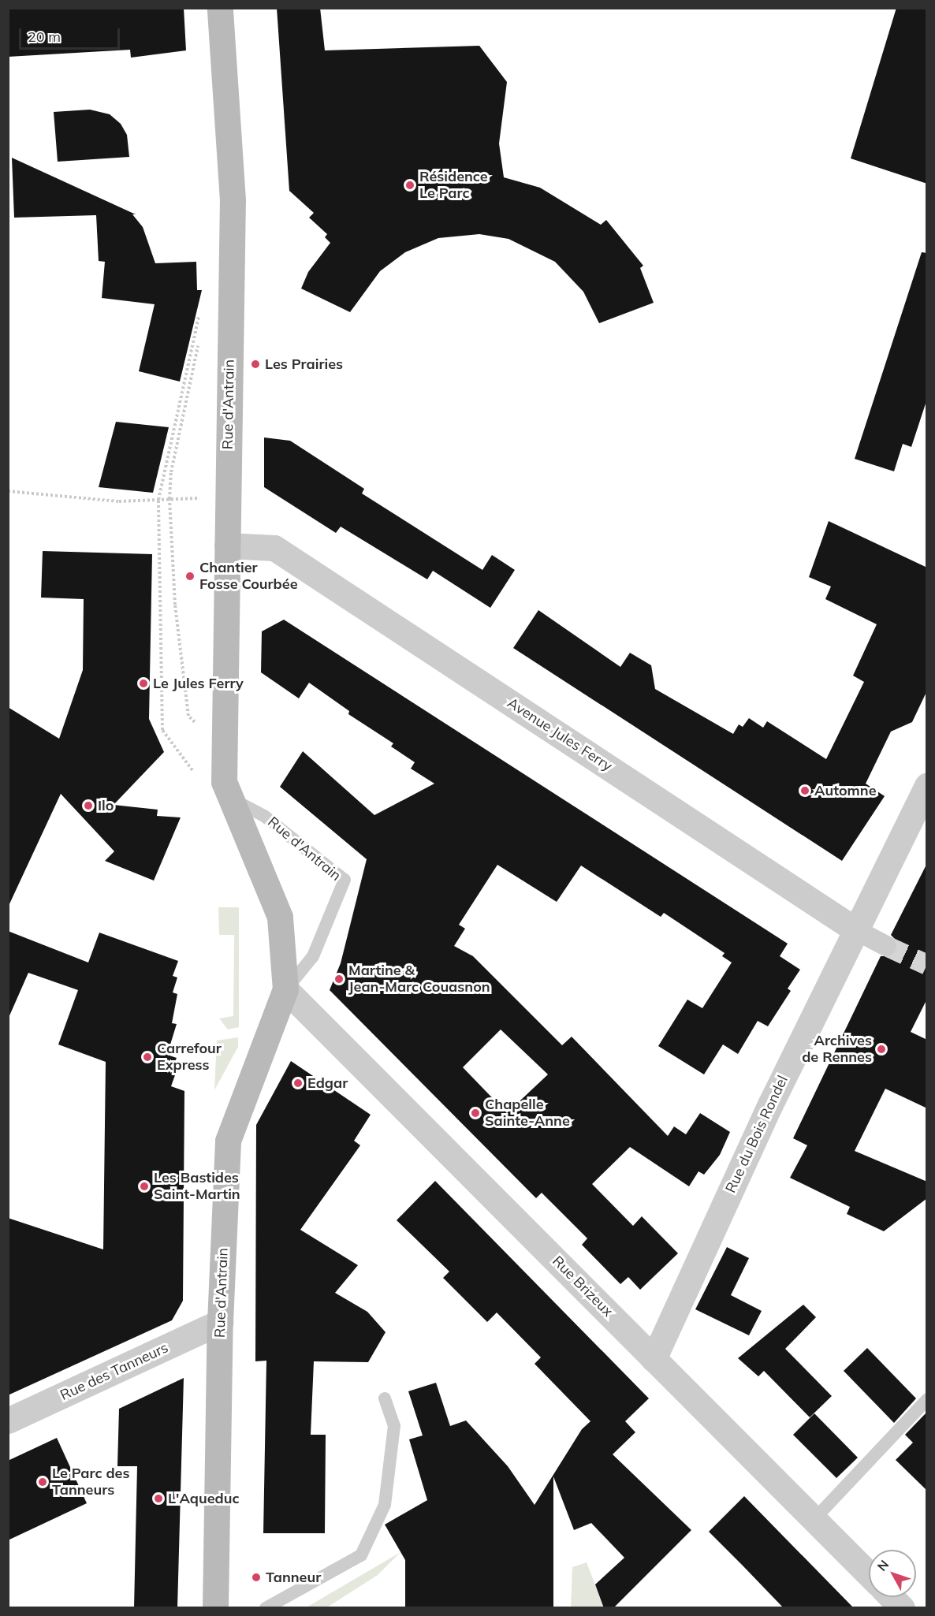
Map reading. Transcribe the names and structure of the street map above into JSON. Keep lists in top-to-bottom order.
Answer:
{
  "streets": {
    "main road": ["Rue d'Antrain"],
    "street": [
      "Avenue Jules Ferry",
      "Rue du Bois Rondel",
      "Rue Brizeux",
      "Rue des Tanneurs"
    ]
  },
  "crossings": [
    ["Rue d'Antrain", "Avenue Jules Ferry"],
    ["Rue d'Antrain", "Rue Brizeux"],
    ["Rue d'Antrain", "Rue des Tanneurs"],
    ["Avenue Jules Ferry", "Rue du Bois Rondel"],
    ["Rue du Bois Rondel", "Rue Brizeux"]
  ],
  "places": [
    "Résidence Le Parc",
    "Les Prairies",
    "Chantier Fosse Courbée",
    "Le Jules Ferry",
    "Automne",
    "Ilo",
    "Martine & Jean-Marc Couasnon",
    "Archives de Rennes",
    "Carrefour Express",
    "Edgar",
    "Chapelle Sainte-Anne",
    "Les Bastides Saint-Martin",
    "Le Parc des Tanneurs",
    "L'Aqueduc",
    "Tanneur"
  ],
  "scale_bar": "20 m",
  "north": "top left"
}
